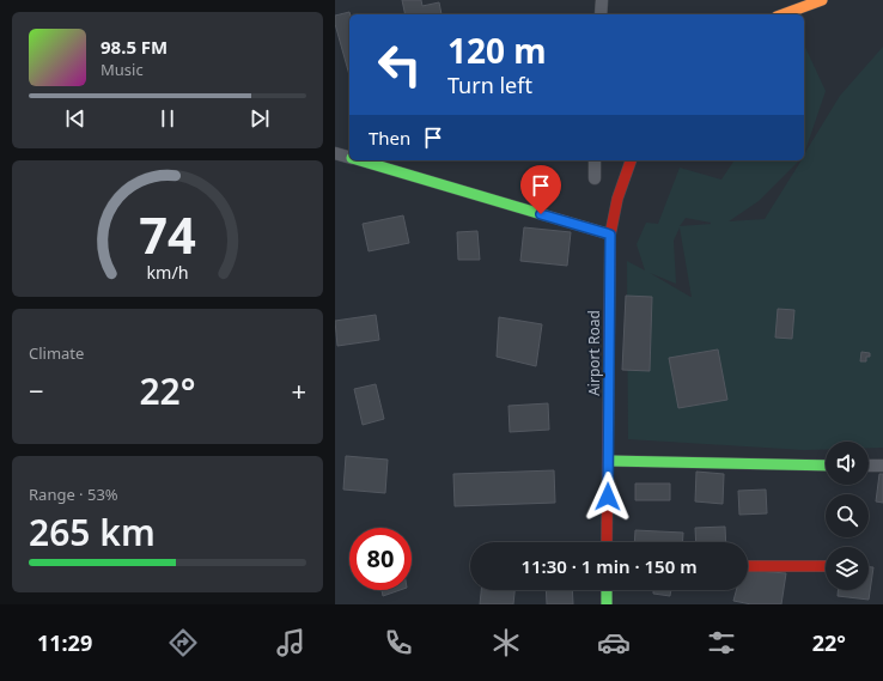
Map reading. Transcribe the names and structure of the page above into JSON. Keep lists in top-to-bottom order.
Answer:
{
  "streets": {
    "main road": ["Airport Road"]
  },
  "page": {
    "turn": ["120 m", "Turn left"],
    "song": ["98.5 FM", "Music"],
    "then": "Then",
    "tile": [
      "Climate",
      ["Range · 53%", "265 km"]
    ],
    "heat": ["−", "22°", "+"],
    "limit": "80",
    "trip": "11:30 · 1 min · 150 m",
    "tabs": ["11:29", "22°"],
    "gauge": ["74", "km/h"]
  }
}
